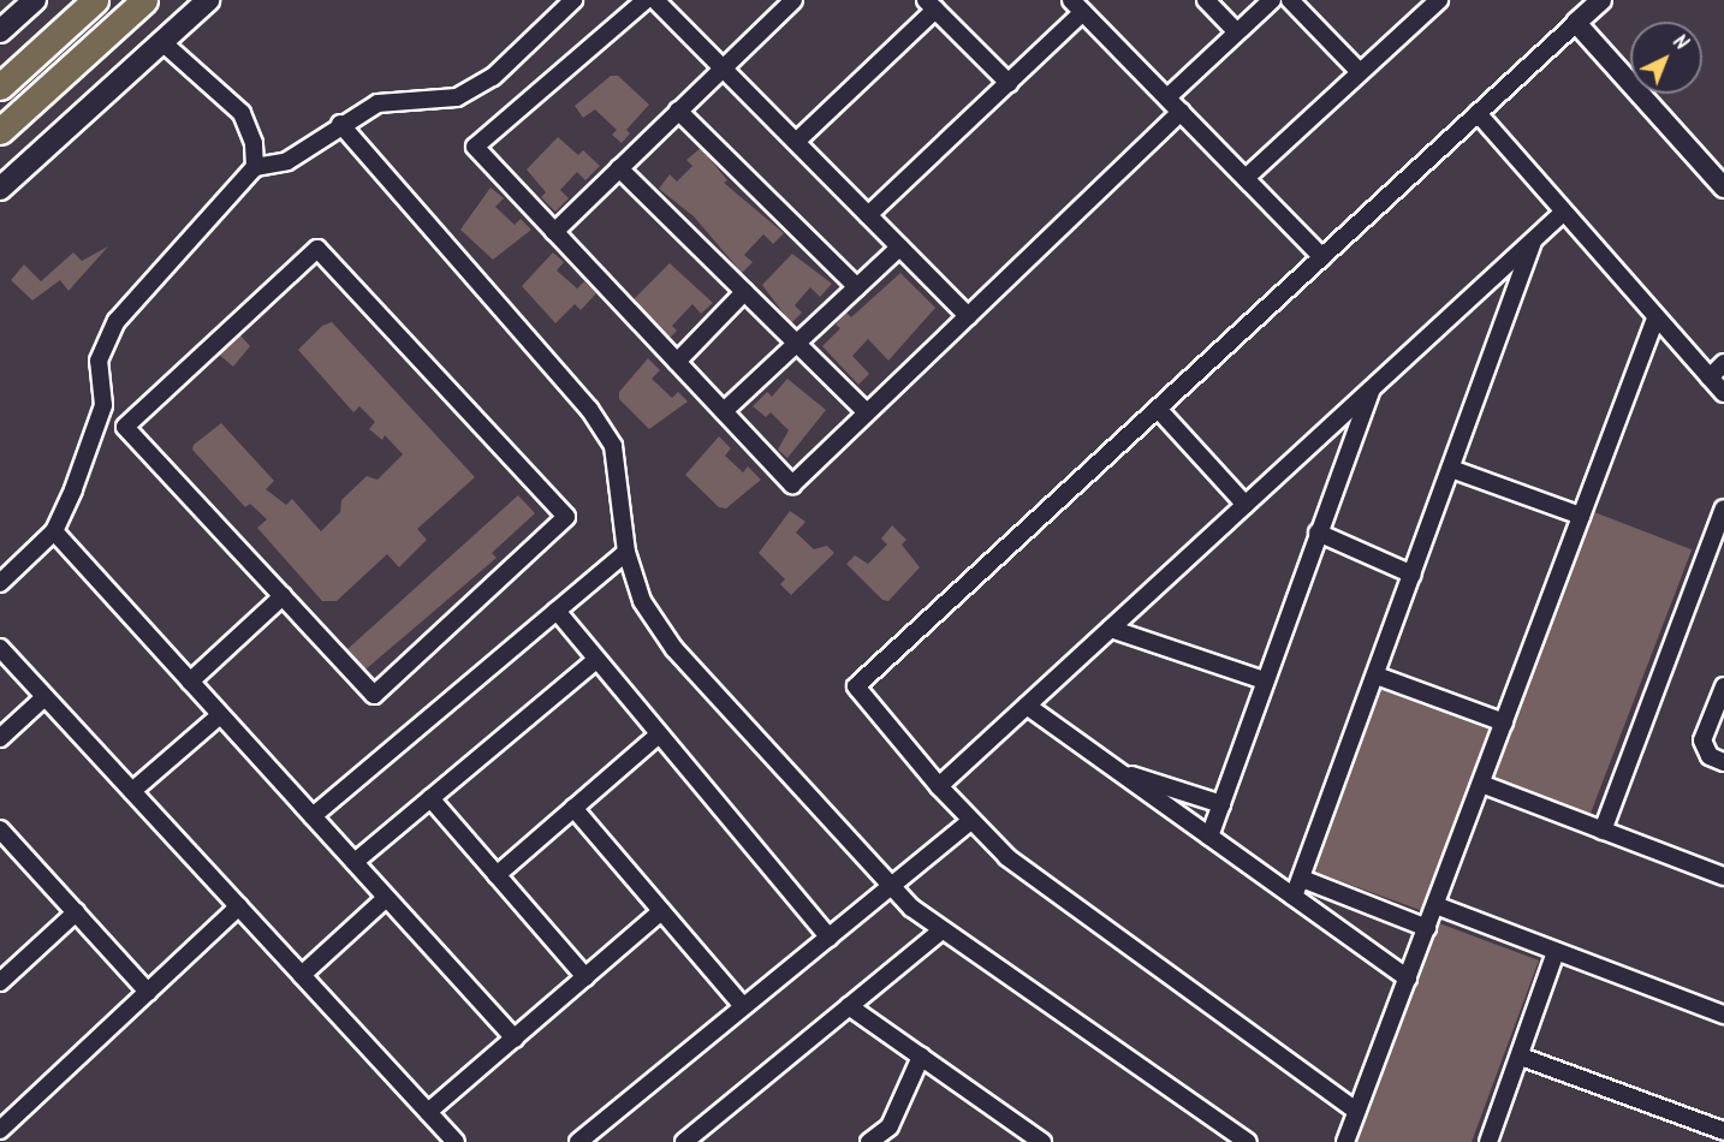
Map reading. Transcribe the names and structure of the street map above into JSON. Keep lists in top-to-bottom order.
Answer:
{
  "north": "top right"
}
